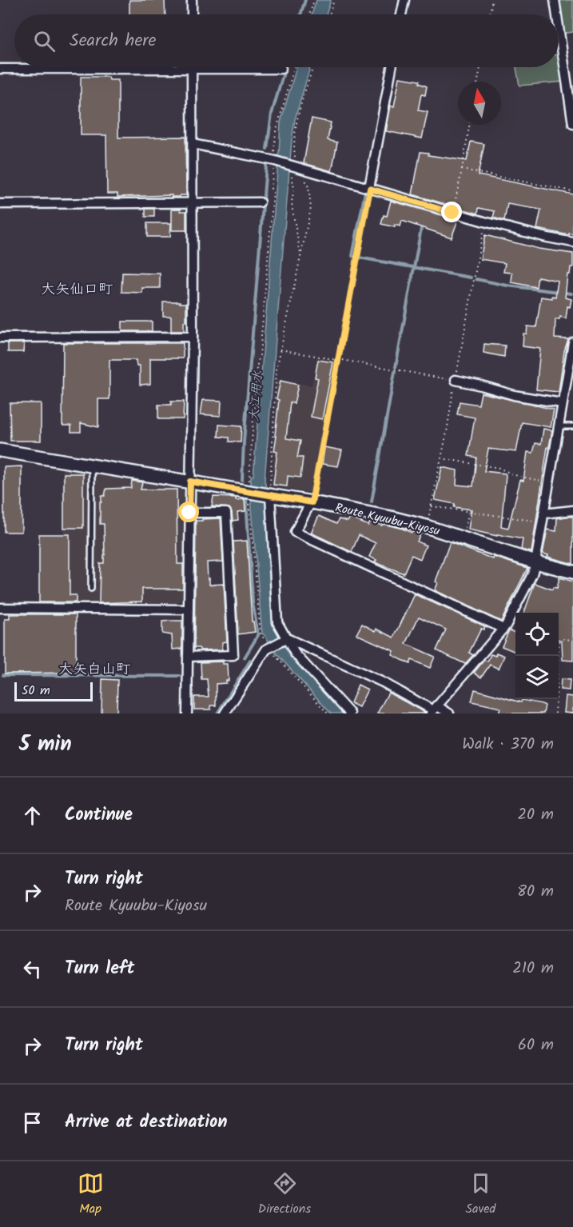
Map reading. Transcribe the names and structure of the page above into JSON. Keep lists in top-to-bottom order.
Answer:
{
  "streets": {
    "main road": ["Route Kyuubu-Kiyosu"]
  },
  "districts": ["大矢仙口町", "大矢白山町"],
  "water": ["大江用水"],
  "scale_bar": "50 m",
  "north": "top",
  "page": {
    "search": "Search here",
    "scale": "50 m",
    "heading": ["5 min", "Walk · 370 m"],
    "list": [
      ["Continue", "20 m"],
      ["Turn right", "Route Kyuubu-Kiyosu", "80 m"],
      ["Turn left", "210 m"],
      ["Turn right", "60 m"],
      "Arrive at destination"
    ],
    "nav": ["Map", "Directions", "Saved"]
  }
}
